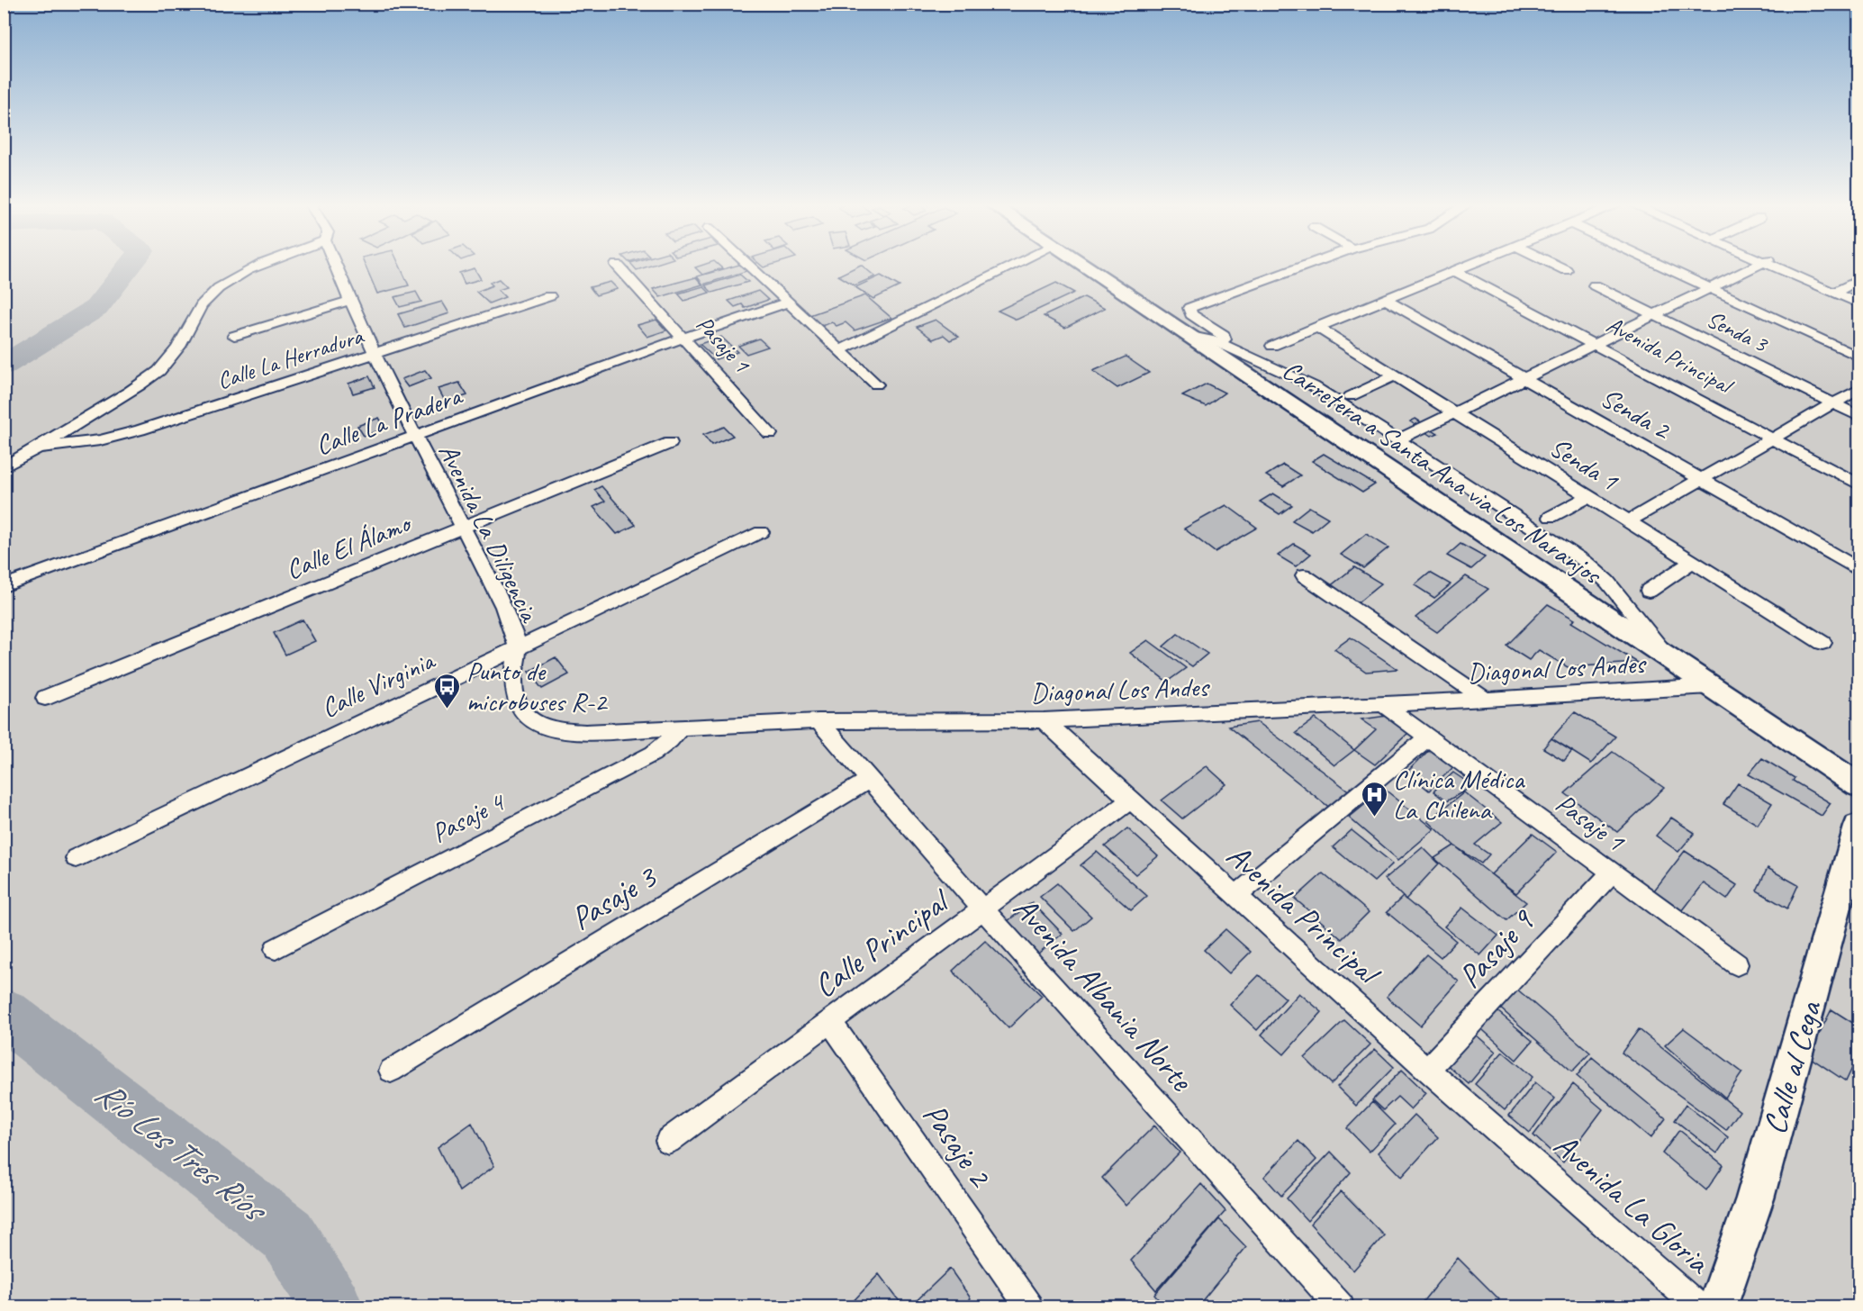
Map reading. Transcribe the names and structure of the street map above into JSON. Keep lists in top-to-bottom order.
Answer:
{
  "streets": {
    "main road": ["Carretera a Santa Ana via Los Naranjos", "Calle al Cega"],
    "street": [
      "Senda 3",
      "Pasaje 1",
      "Avenida Principal",
      "Calle La Herradura",
      "Senda 2",
      "Calle La Pradera",
      "Senda 1",
      "Avenida La Diligencia",
      "Calle El Álamo",
      "Diagonal Los Andes",
      "Calle Virginia",
      "Pasaje 4",
      "Pasaje 3",
      "Calle Principal",
      "Pasaje 9",
      "Avenida Albania Norte",
      "Pasaje 2",
      "Avenida La Gloria"
    ]
  },
  "crossings": [
    ["Pasaje 1", "Calle La Pradera"],
    ["Pasaje 1", "Diagonal Los Andes"],
    ["Pasaje 1", "Pasaje 9"],
    ["Avenida Principal", "Diagonal Los Andes"],
    ["Avenida Principal", "Calle Principal"],
    ["Avenida Principal", "Pasaje 9"],
    ["Avenida Principal", "Avenida La Gloria"],
    ["Calle La Herradura", "Avenida La Diligencia"],
    ["Calle La Pradera", "Avenida La Diligencia"],
    ["Carretera a Santa Ana via Los Naranjos", "Diagonal Los Andes"],
    ["Avenida La Diligencia", "Calle El Álamo"],
    ["Avenida La Diligencia", "Diagonal Los Andes"],
    ["Avenida La Diligencia", "Calle Virginia"],
    ["Diagonal Los Andes", "Calle Virginia"],
    ["Diagonal Los Andes", "Pasaje 4"],
    ["Diagonal Los Andes", "Avenida Albania Norte"],
    ["Pasaje 3", "Avenida Albania Norte"],
    ["Calle Principal", "Avenida Albania Norte"],
    ["Calle Principal", "Pasaje 2"]
  ],
  "water": ["Río Los Tres Ríos"],
  "places": {
    "bus stop": ["Punto de microbuses R-2"],
    "hospital": ["Clínica Médica La Chilena"]
  }
}
